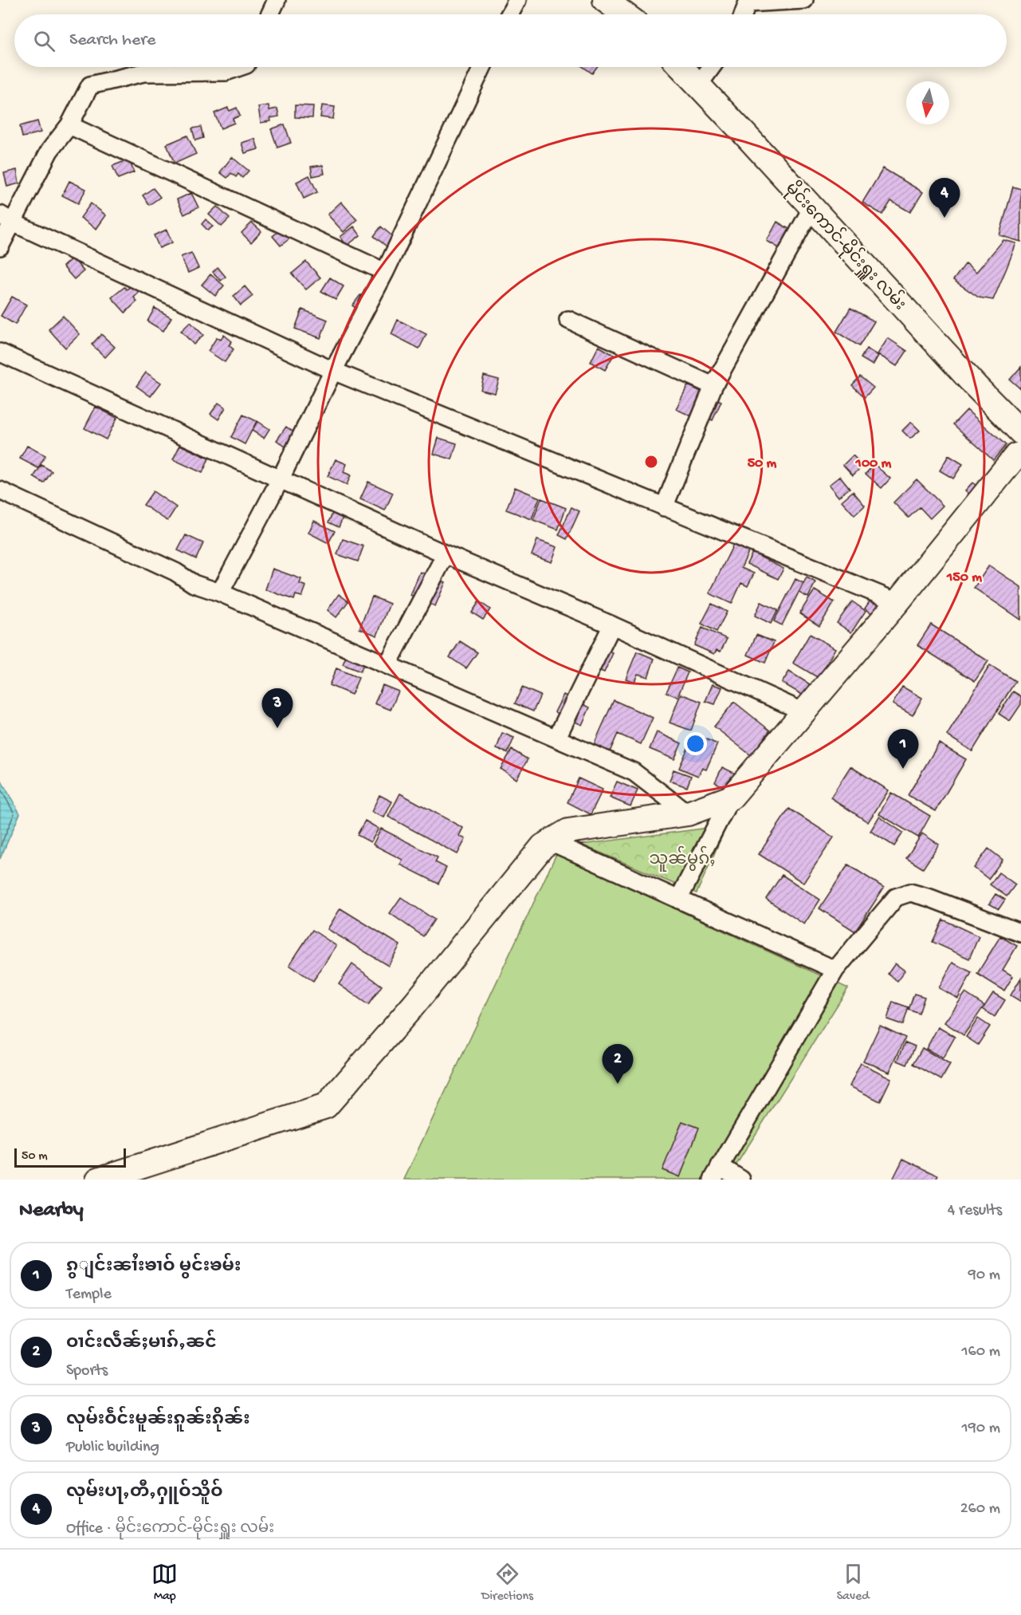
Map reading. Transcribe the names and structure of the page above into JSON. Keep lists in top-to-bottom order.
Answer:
{
  "streets": {
    "main road": ["မိုင်းကောင်-မိုင်းရှူး လမ်း"]
  },
  "parks": ["သူၼ်မွၵ်ႇ"],
  "scale_bar": "50 m",
  "north": "bottom",
  "page": {
    "search": "Search here",
    "pins": [
      "4",
      "3",
      "1",
      "2"
    ],
    "scale": "50 m",
    "heading": ["Nearby", "4 results"],
    "list": [
      {
        "mark": "1",
        "name": "ၵွျင်းၼၢႆးၶၢဝ် မွင်းၶမ်း",
        "note": "Temple",
        "value": "90 m"
      },
      {
        "mark": "2",
        "name": "ဝၢင်းလဵၼ်ႈမၢၵ်ႇၼင်",
        "note": "Sports",
        "value": "160 m"
      },
      {
        "mark": "3",
        "name": "လုမ်းဝဵင်းမူၼ်းၵူၼ်းၵိုၼ်း",
        "note": "Public building",
        "value": "190 m"
      },
      {
        "mark": "4",
        "name": "လုမ်းပႃႇတီႇႁူဝ်သိူဝ်",
        "note": "Office · မိုင်းကောင်-မိုင်းရှူး လမ်း",
        "value": "260 m"
      }
    ],
    "nav": ["Map", "Directions", "Saved"]
  },
  "rings": ["50 m", "100 m", "150 m"]
}
